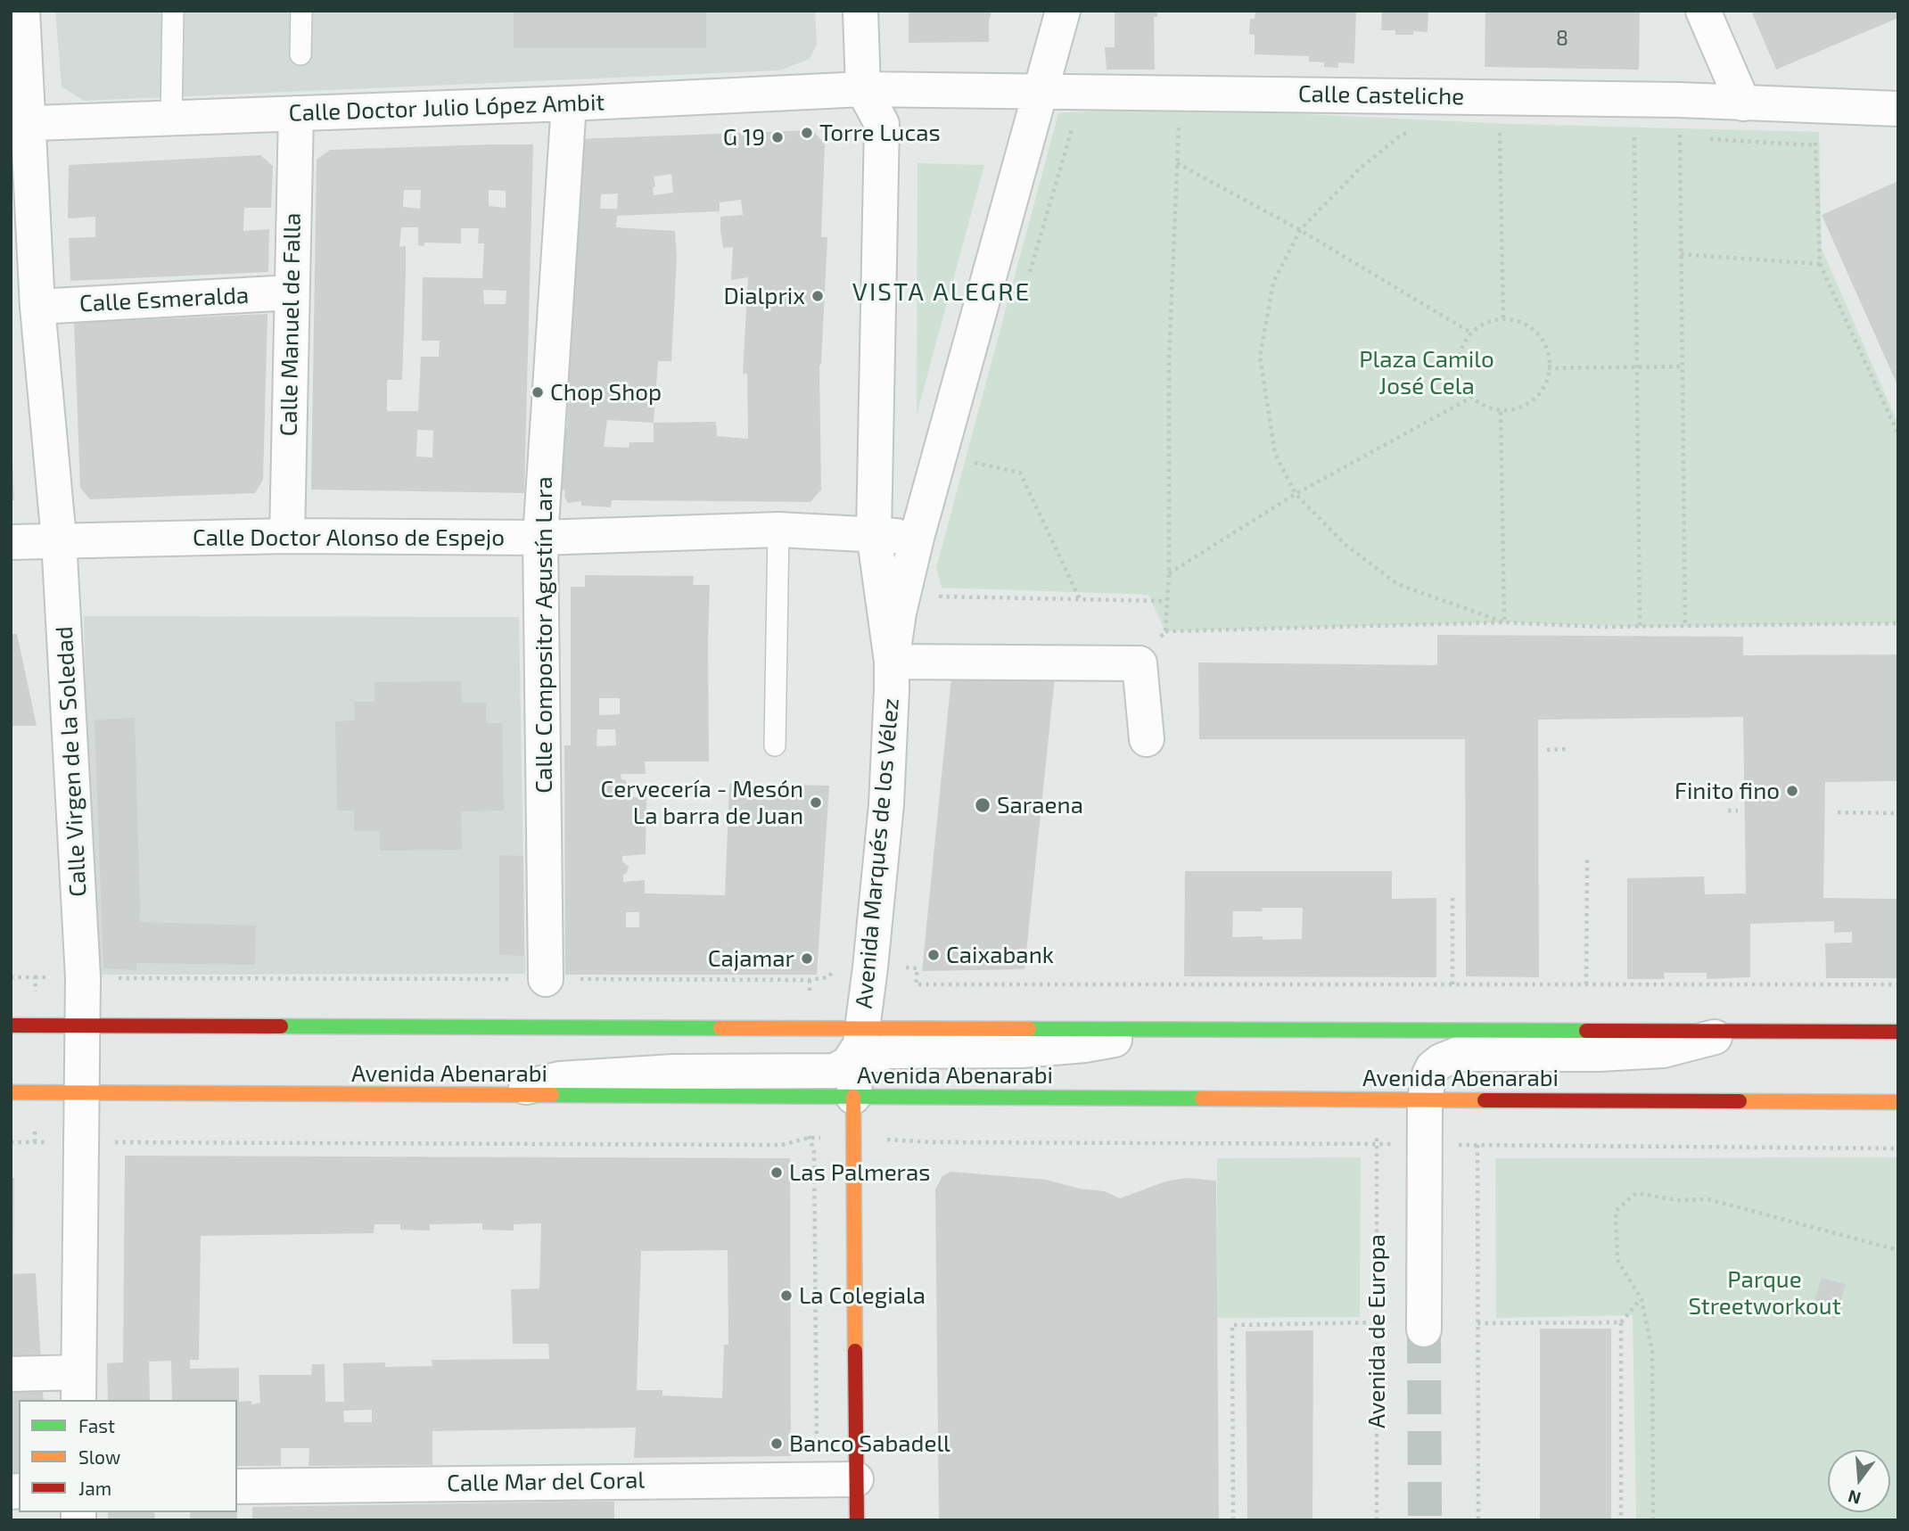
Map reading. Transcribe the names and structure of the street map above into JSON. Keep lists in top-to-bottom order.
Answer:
{
  "streets": {
    "main road": ["Avenida Marqués de los Vélez", "Avenida Abenarabi"],
    "street": [
      "Calle Casteliche",
      "Calle Doctor Julio López Ambit",
      "Calle Esmeralda",
      "Calle Manuel de Falla",
      "Calle Doctor Alonso de Espejo",
      "Calle Compositor Agustín Lara",
      "Calle Virgen de la Soledad",
      "Avenida de Europa",
      "Calle Mar del Coral"
    ]
  },
  "crossings": [
    ["Calle Casteliche", "Calle Doctor Julio López Ambit"],
    ["Calle Casteliche", "Avenida Marqués de los Vélez"],
    ["Calle Doctor Julio López Ambit", "Calle Manuel de Falla"],
    ["Calle Doctor Julio López Ambit", "Calle Compositor Agustín Lara"],
    ["Calle Doctor Julio López Ambit", "Calle Virgen de la Soledad"],
    ["Calle Doctor Julio López Ambit", "Avenida Marqués de los Vélez"],
    ["Calle Esmeralda", "Calle Manuel de Falla"],
    ["Calle Esmeralda", "Calle Virgen de la Soledad"],
    ["Calle Manuel de Falla", "Calle Doctor Alonso de Espejo"],
    ["Calle Doctor Alonso de Espejo", "Calle Compositor Agustín Lara"],
    ["Calle Doctor Alonso de Espejo", "Calle Virgen de la Soledad"],
    ["Calle Doctor Alonso de Espejo", "Avenida Marqués de los Vélez"],
    ["Calle Virgen de la Soledad", "Avenida Abenarabi"],
    ["Avenida Marqués de los Vélez", "Avenida Abenarabi"],
    ["Avenida Marqués de los Vélez", "Calle Mar del Coral"],
    ["Avenida Abenarabi", "Avenida de Europa"]
  ],
  "districts": ["VISTA ALEGRE"],
  "parks": ["Plaza Camilo José Cela", "Parque Streetworkout"],
  "places": [
    "Torre Lucas",
    "G 19",
    "Dialprix",
    "Chop Shop",
    "Finito fino",
    "Cervecería - Mesón La barra de Juan",
    "Saraena",
    "Caixabank",
    "Cajamar",
    "Las Palmeras",
    "La Colegiala",
    "Banco Sabadell"
  ],
  "house_numbers": ["8"],
  "legend": ["Fast", "Slow", "Jam"],
  "north": "bottom"
}
